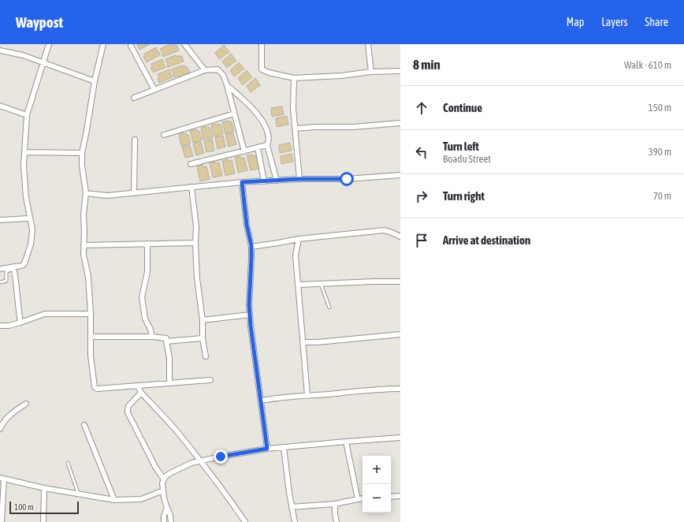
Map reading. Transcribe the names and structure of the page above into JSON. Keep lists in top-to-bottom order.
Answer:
{
  "scale_bar": "100 m",
  "page": {
    "header": "Waypost",
    "nav": ["Map", "Layers", "Share"],
    "heading": ["8 min", "Walk · 610 m"],
    "list": [
      ["Continue", "150 m"],
      ["Turn left", "Boadu Street", "390 m"],
      ["Turn right", "70 m"],
      "Arrive at destination"
    ],
    "map_buttons": ["+", "−"],
    "scale": "100 m"
  }
}
